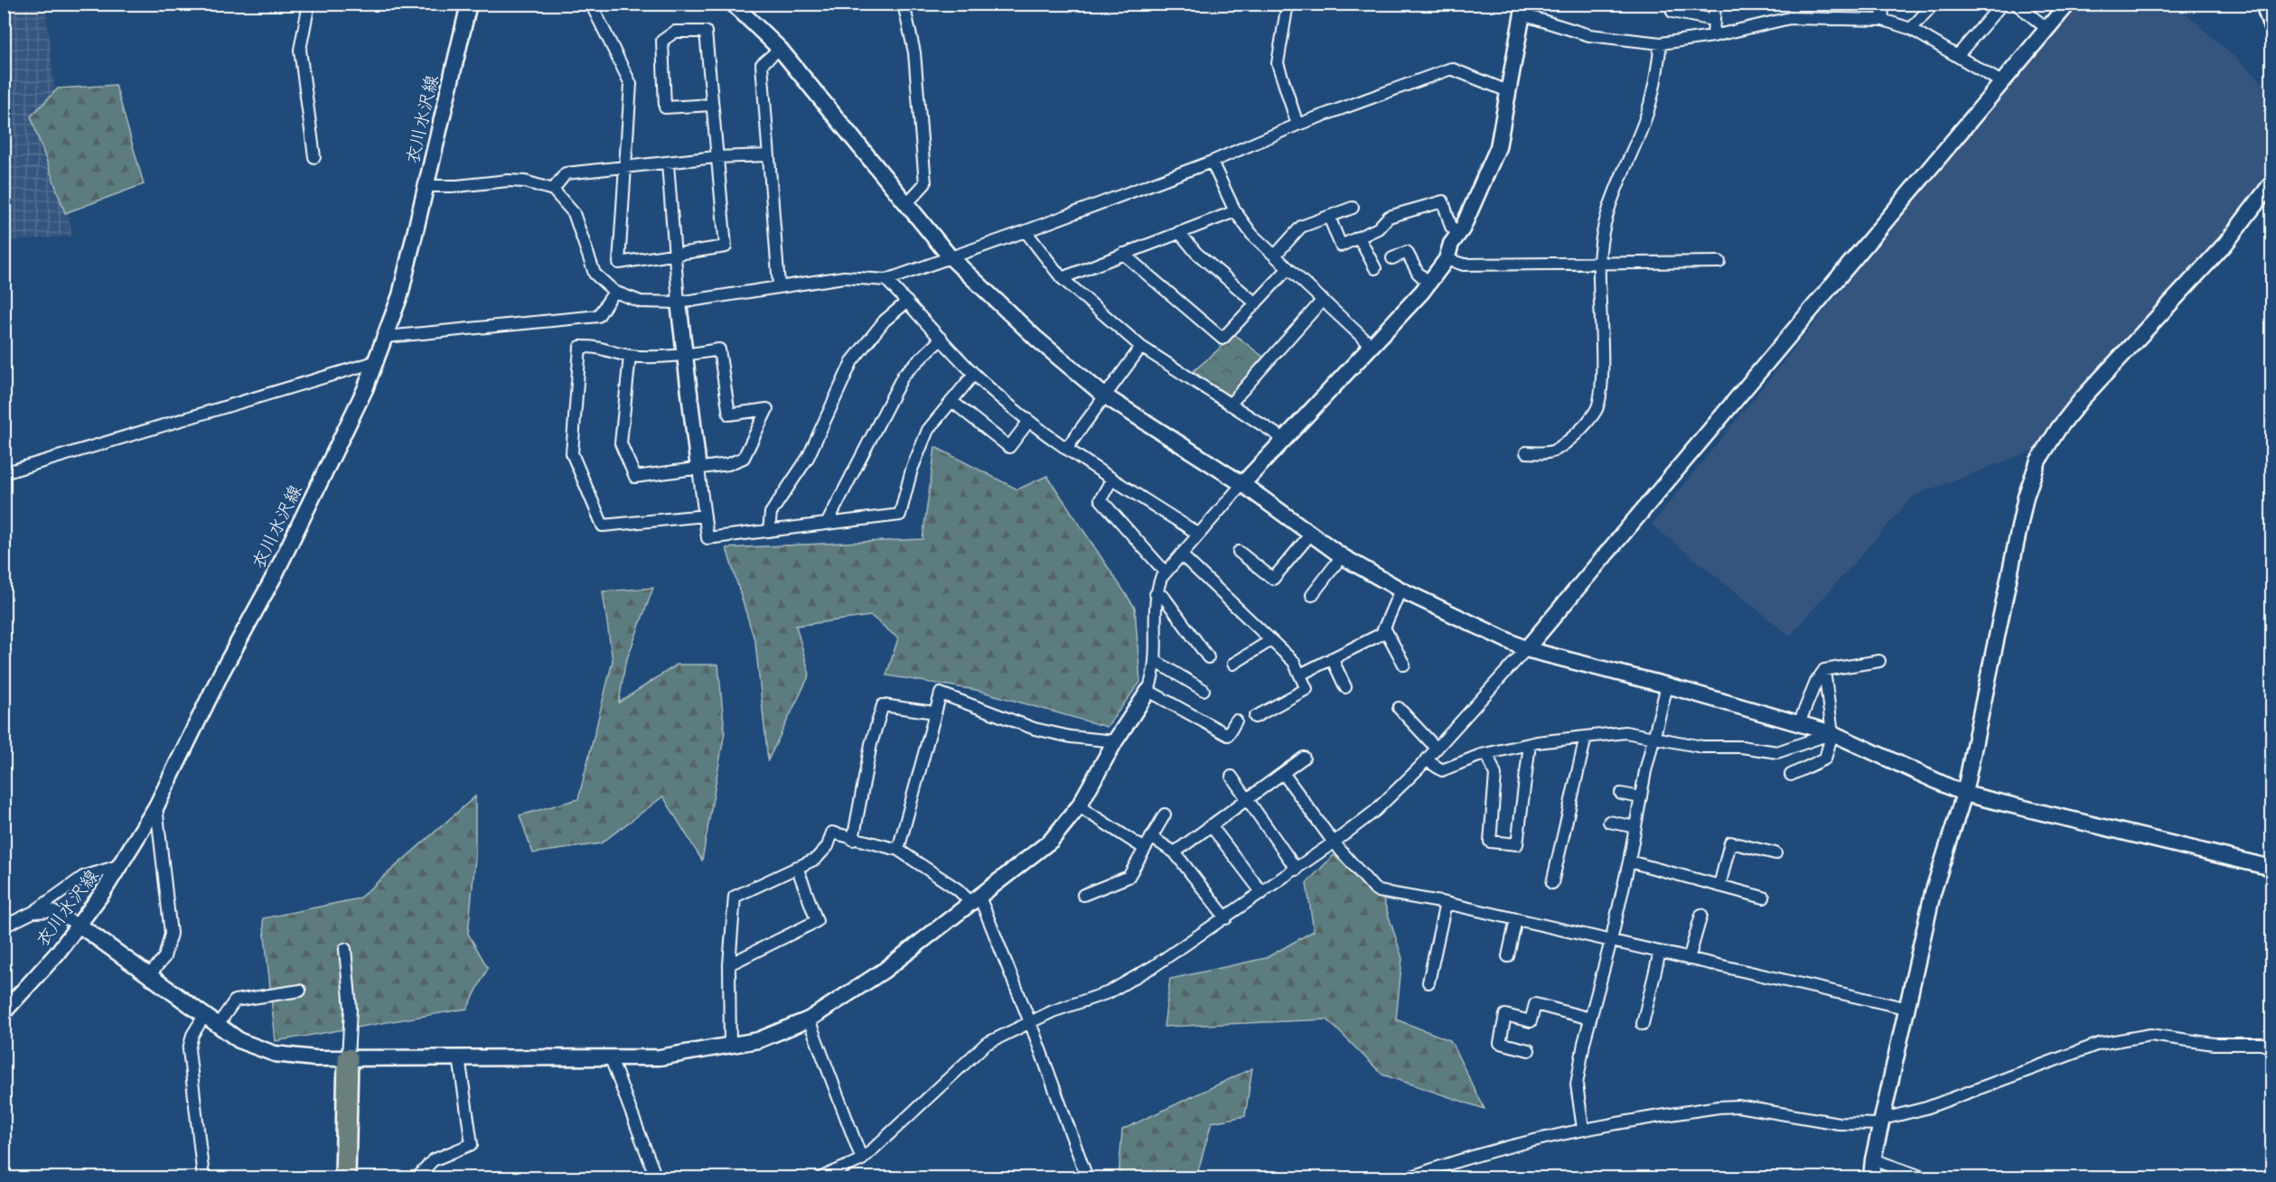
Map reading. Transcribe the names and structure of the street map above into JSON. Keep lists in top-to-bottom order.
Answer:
{
  "streets": {
    "street": ["衣川水沢線"]
  }
}
